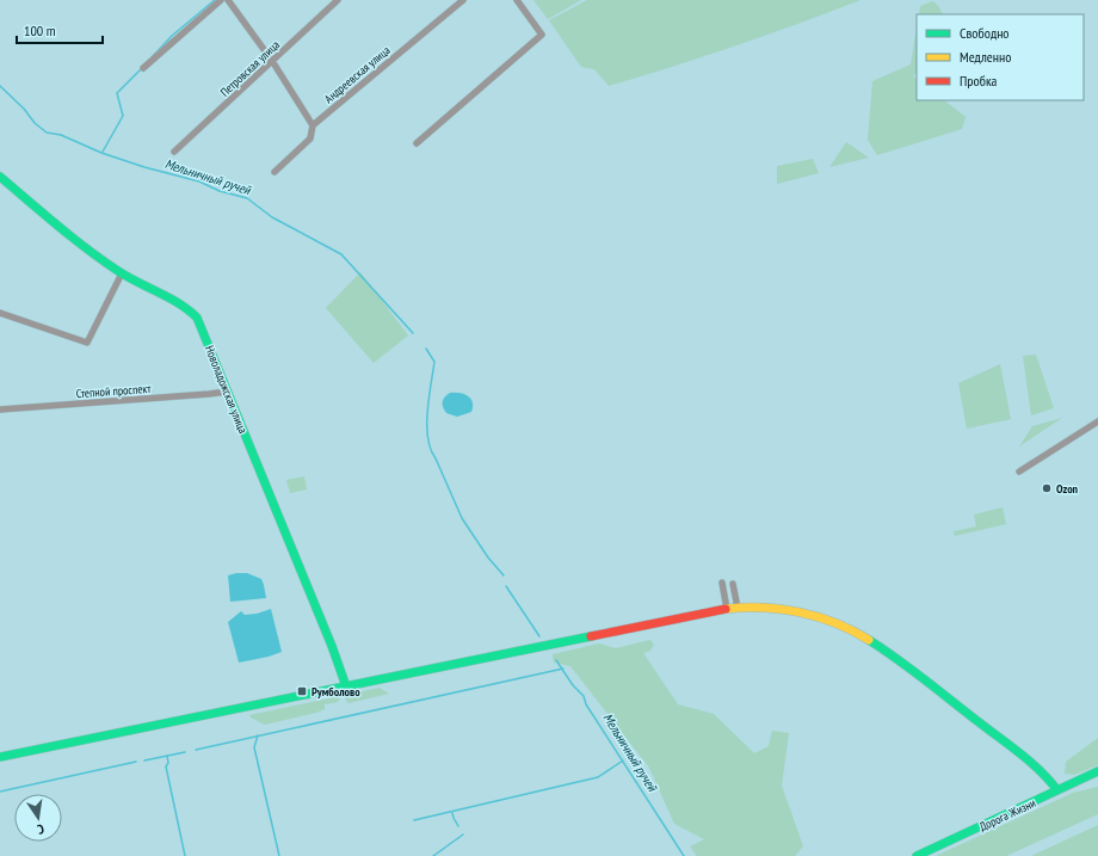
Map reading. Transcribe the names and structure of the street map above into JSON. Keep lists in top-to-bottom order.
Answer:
{
  "streets": {
    "main road": ["Новоладожская улица", "Дорога Жизни"],
    "street": ["Петровская улица", "Андреевская улица", "Степной проспект"]
  },
  "crossings": [
    ["Новоладожская улица", "Степной проспект"]
  ],
  "water": ["Мельничный ручей"],
  "places": {
    "other": ["Ozon"],
    "transit": ["Румболово"]
  },
  "legend": ["Свободно", "Медленно", "Пробка"],
  "scale_bar": "100 m",
  "north": "bottom"
}
